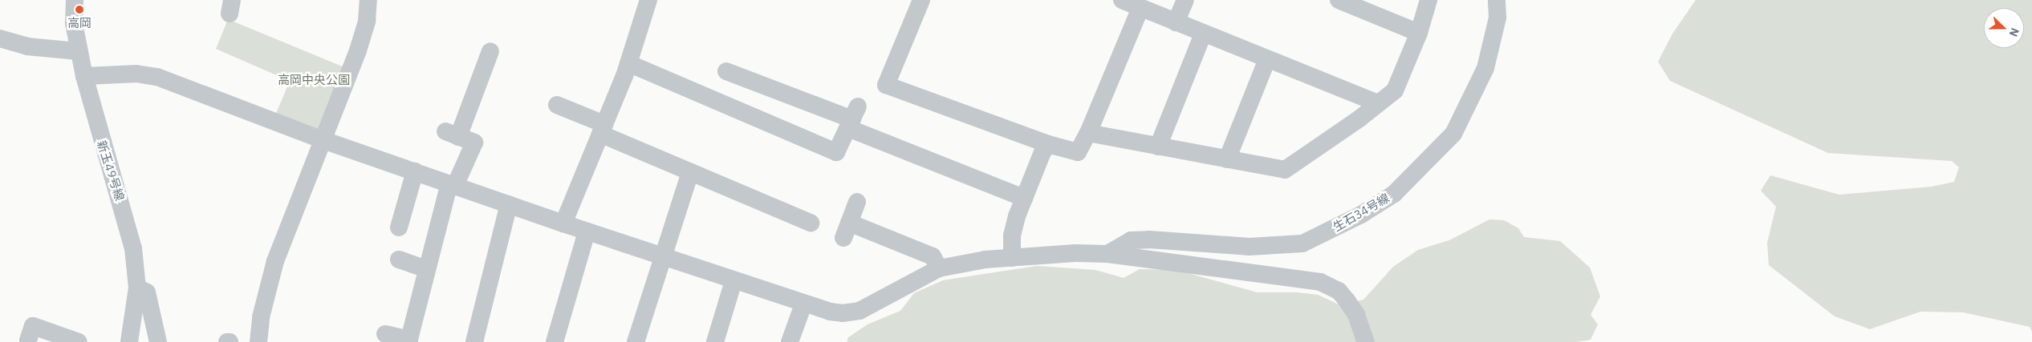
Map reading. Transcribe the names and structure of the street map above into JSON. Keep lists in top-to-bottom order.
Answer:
{
  "streets": {
    "street": ["新玉49号線", "生石34号線"]
  },
  "parks": ["高岡中央公園"],
  "places": ["高岡"],
  "north": "right"
}
